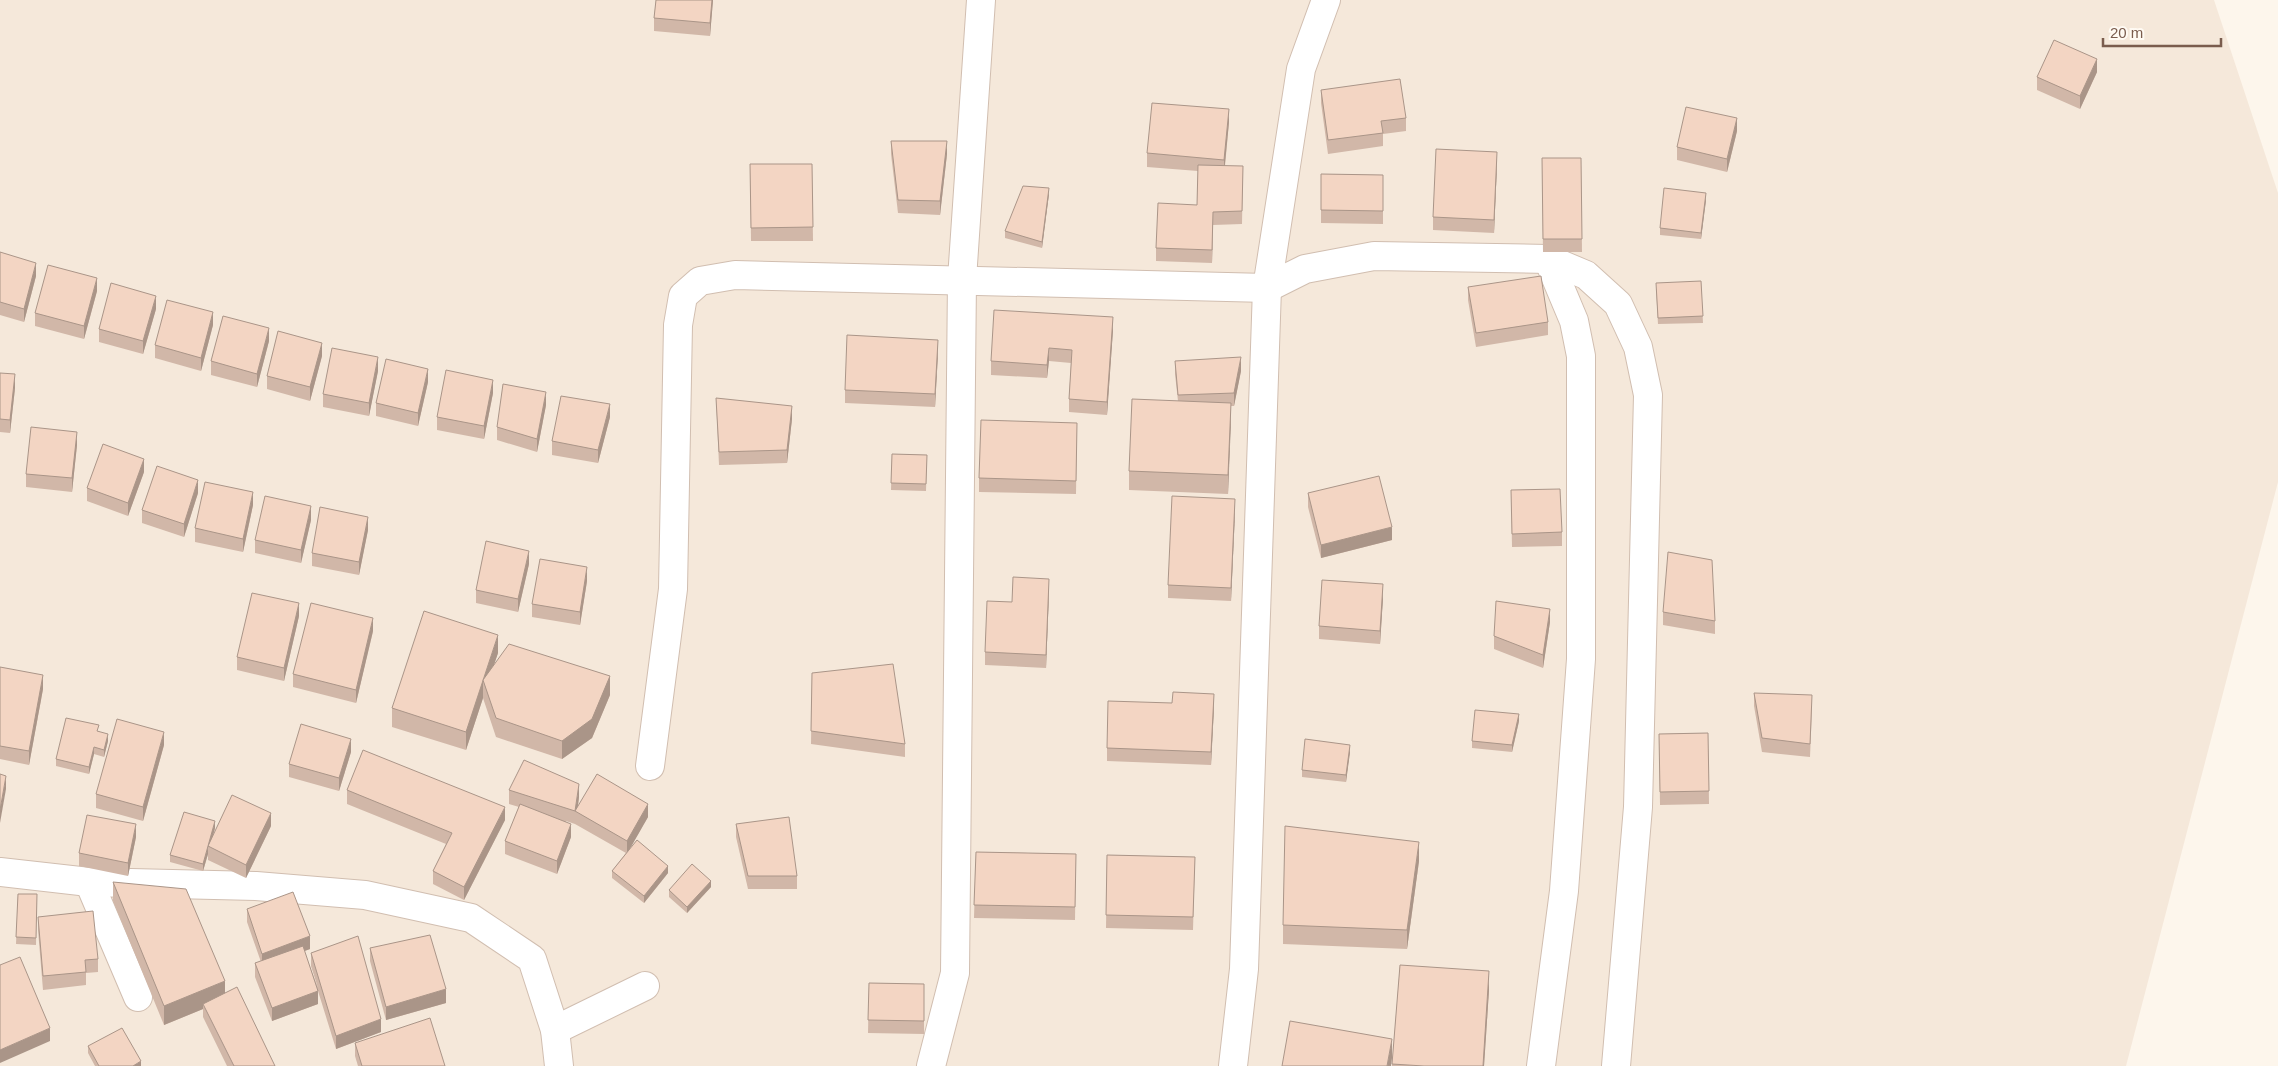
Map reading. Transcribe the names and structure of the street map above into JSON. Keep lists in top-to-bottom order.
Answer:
{
  "scale_bar": "20 m"
}
